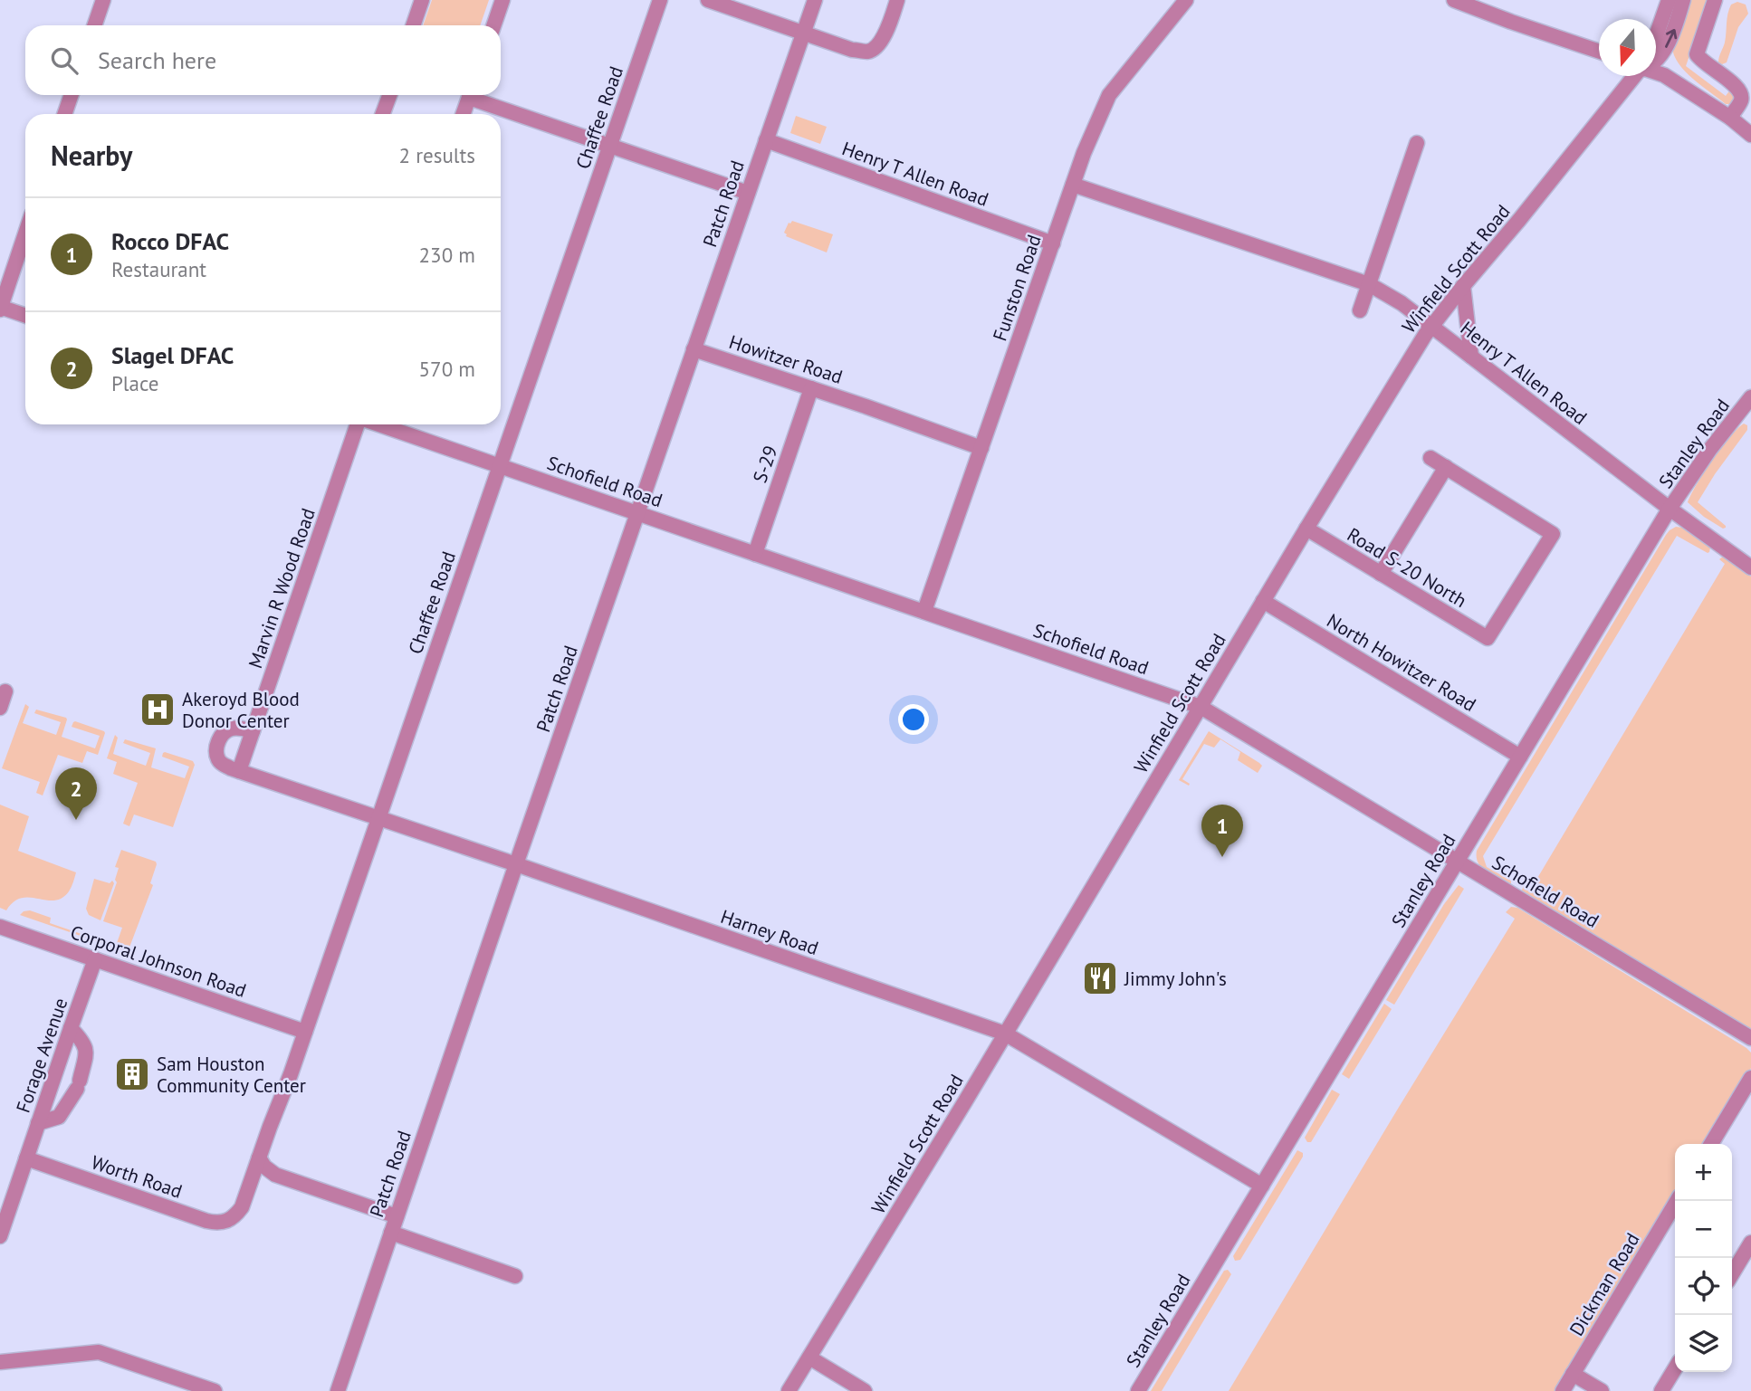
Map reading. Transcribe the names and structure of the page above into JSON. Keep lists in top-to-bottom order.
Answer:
{
  "streets": {
    "street": [
      "Chaffee Road",
      "Henry T Allen Road",
      "Patch Road",
      "Winfield Scott Road",
      "Funston Road",
      "Howitzer Road",
      "Stanley Road",
      "S-29",
      "Schofield Road",
      "Road S-20 North",
      "Marvin R Wood Road",
      "North Howitzer Road",
      "Harney Road",
      "Corporal Johnson Road",
      "Forage Avenue",
      "Worth Road",
      "Dickman Road"
    ]
  },
  "crossings": [
    ["Chaffee Road", "Schofield Road"],
    ["Chaffee Road", "Harney Road"],
    ["Chaffee Road", "Corporal Johnson Road"],
    ["Chaffee Road", "Worth Road"],
    ["Henry T Allen Road", "Patch Road"],
    ["Henry T Allen Road", "Winfield Scott Road"],
    ["Henry T Allen Road", "Funston Road"],
    ["Henry T Allen Road", "Stanley Road"],
    ["Patch Road", "Howitzer Road"],
    ["Patch Road", "Schofield Road"],
    ["Patch Road", "Harney Road"],
    ["Winfield Scott Road", "Schofield Road"],
    ["Winfield Scott Road", "Road S-20 North"],
    ["Winfield Scott Road", "North Howitzer Road"],
    ["Winfield Scott Road", "Harney Road"],
    ["Funston Road", "Howitzer Road"],
    ["Funston Road", "Schofield Road"],
    ["Howitzer Road", "S-29"],
    ["Stanley Road", "Schofield Road"],
    ["Stanley Road", "North Howitzer Road"],
    ["Stanley Road", "Harney Road"],
    ["S-29", "Schofield Road"],
    ["Marvin R Wood Road", "Harney Road"],
    ["Corporal Johnson Road", "Forage Avenue"],
    ["Forage Avenue", "Worth Road"]
  ],
  "places": {
    "hospital": ["Akeroyd Blood Donor Center"],
    "restaurant": ["Jimmy John's"],
    "building": ["Sam Houston Community Center"]
  },
  "north": "bottom",
  "page": {
    "search": "Search here",
    "heading": ["Nearby", "2 results"],
    "list": [
      {
        "mark": "1",
        "name": "Rocco DFAC",
        "note": "Restaurant",
        "value": "230 m"
      },
      {
        "mark": "2",
        "name": "Slagel DFAC",
        "note": "Place",
        "value": "570 m"
      }
    ],
    "pins": ["2", "1"],
    "map_buttons": ["+", "−"]
  }
}
